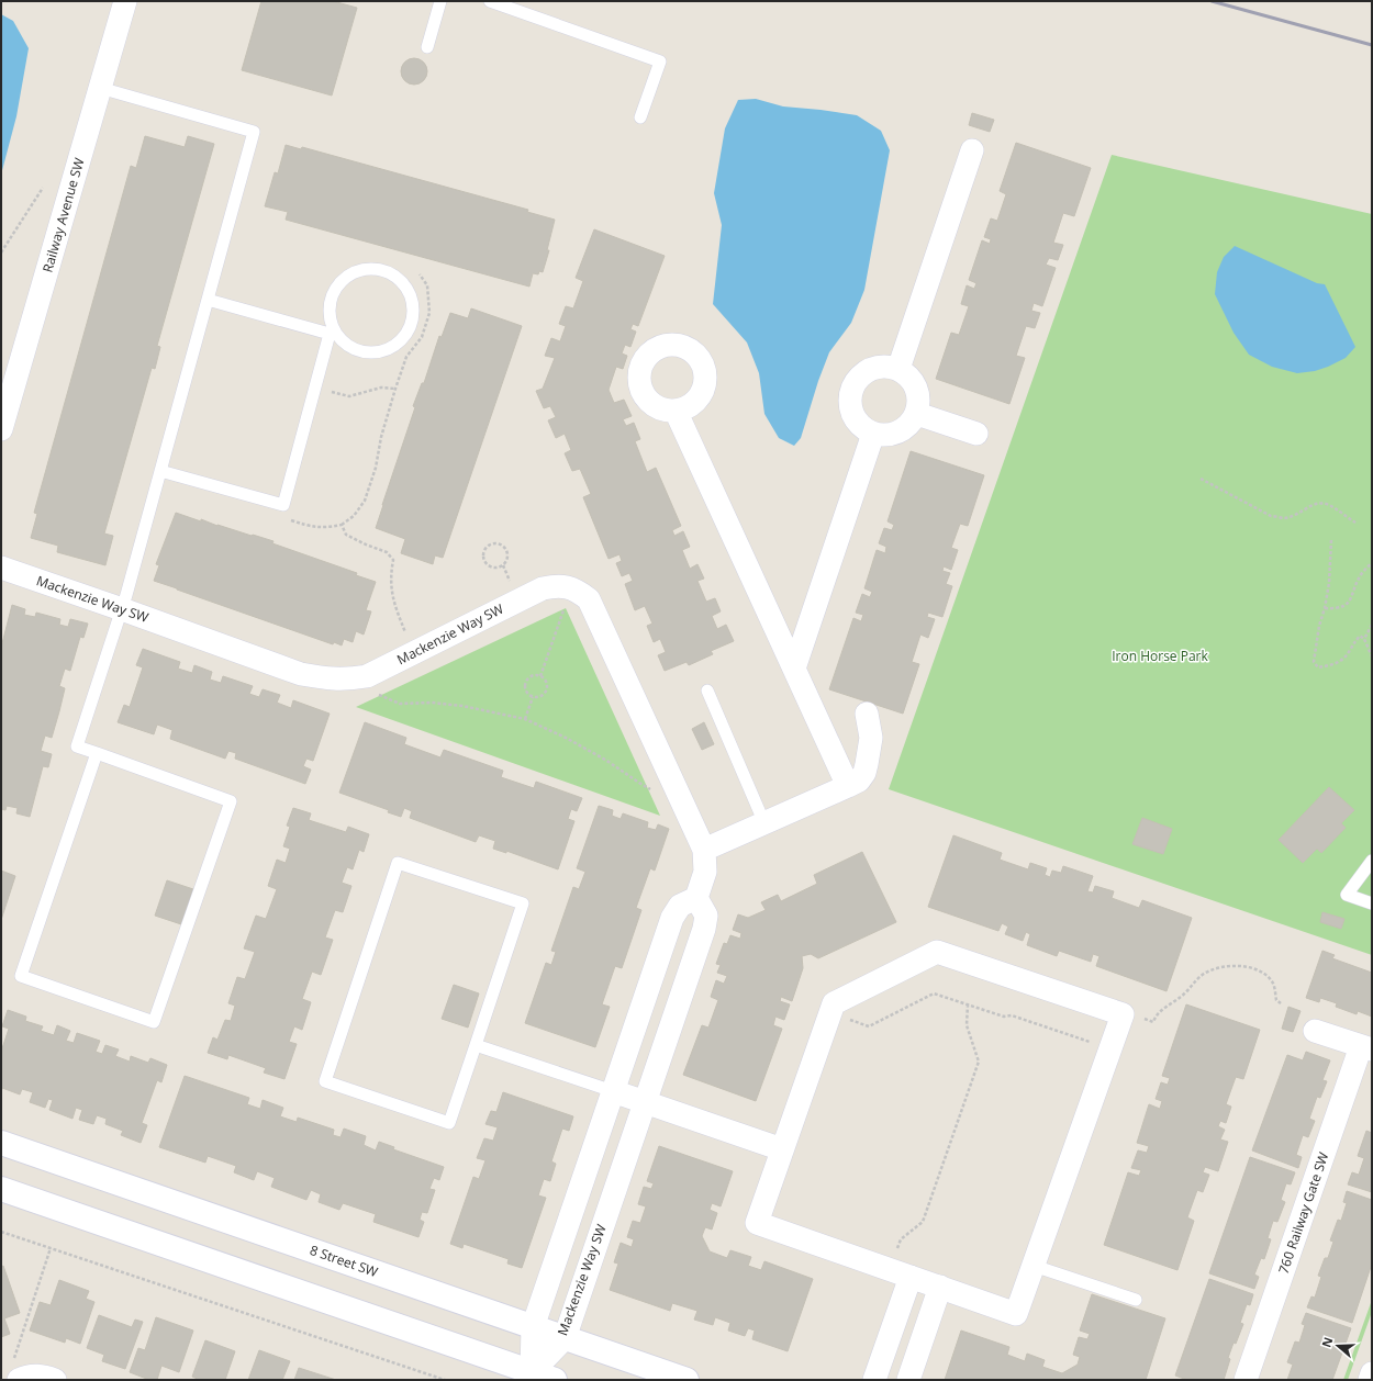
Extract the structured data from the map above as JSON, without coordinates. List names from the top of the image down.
{
  "streets": {
    "main road": ["8 Street SW"],
    "street": ["Railway Avenue SW", "Mackenzie Way SW", "760 Railway Gate SW"]
  },
  "crossings": [
    ["Mackenzie Way SW", "8 Street SW"]
  ],
  "parks": ["Iron Horse Park"],
  "north": "left"
}
